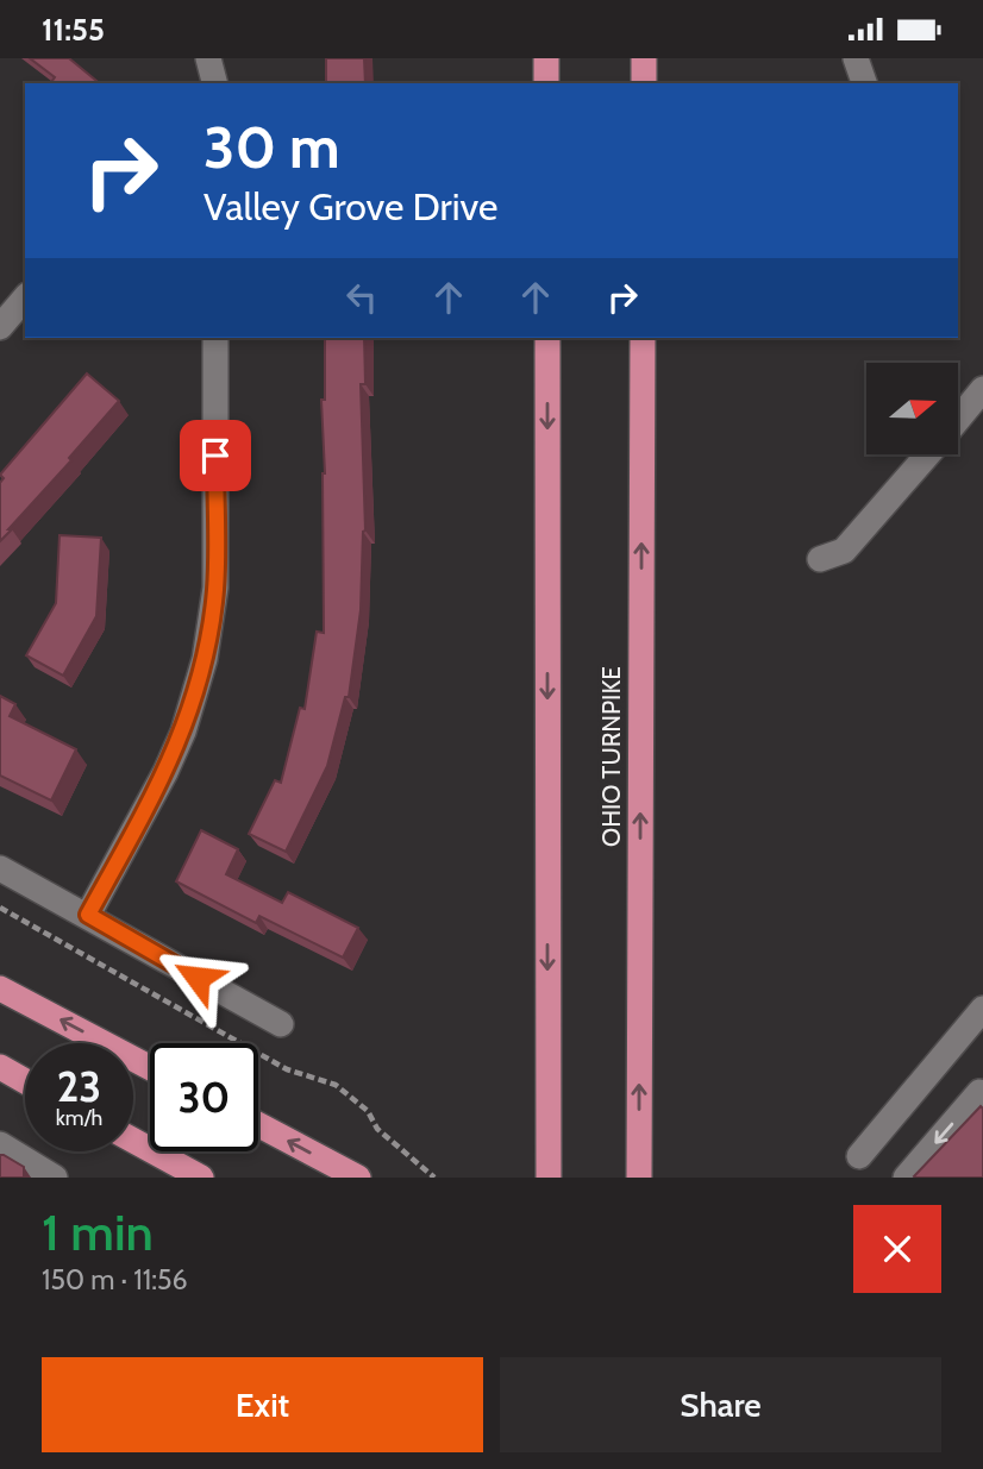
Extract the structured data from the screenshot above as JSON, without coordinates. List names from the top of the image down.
{
  "streets": {
    "highway": ["OHIO TURNPIKE"]
  },
  "north": "right",
  "page": {
    "status": "11:55",
    "turn": ["30 m", "Valley Grove Drive"],
    "speed": "23 km/h",
    "limit": "30",
    "heading": ["1 min", "150 m · 11:56"],
    "buttons": ["Exit", "Share"]
  }
}
